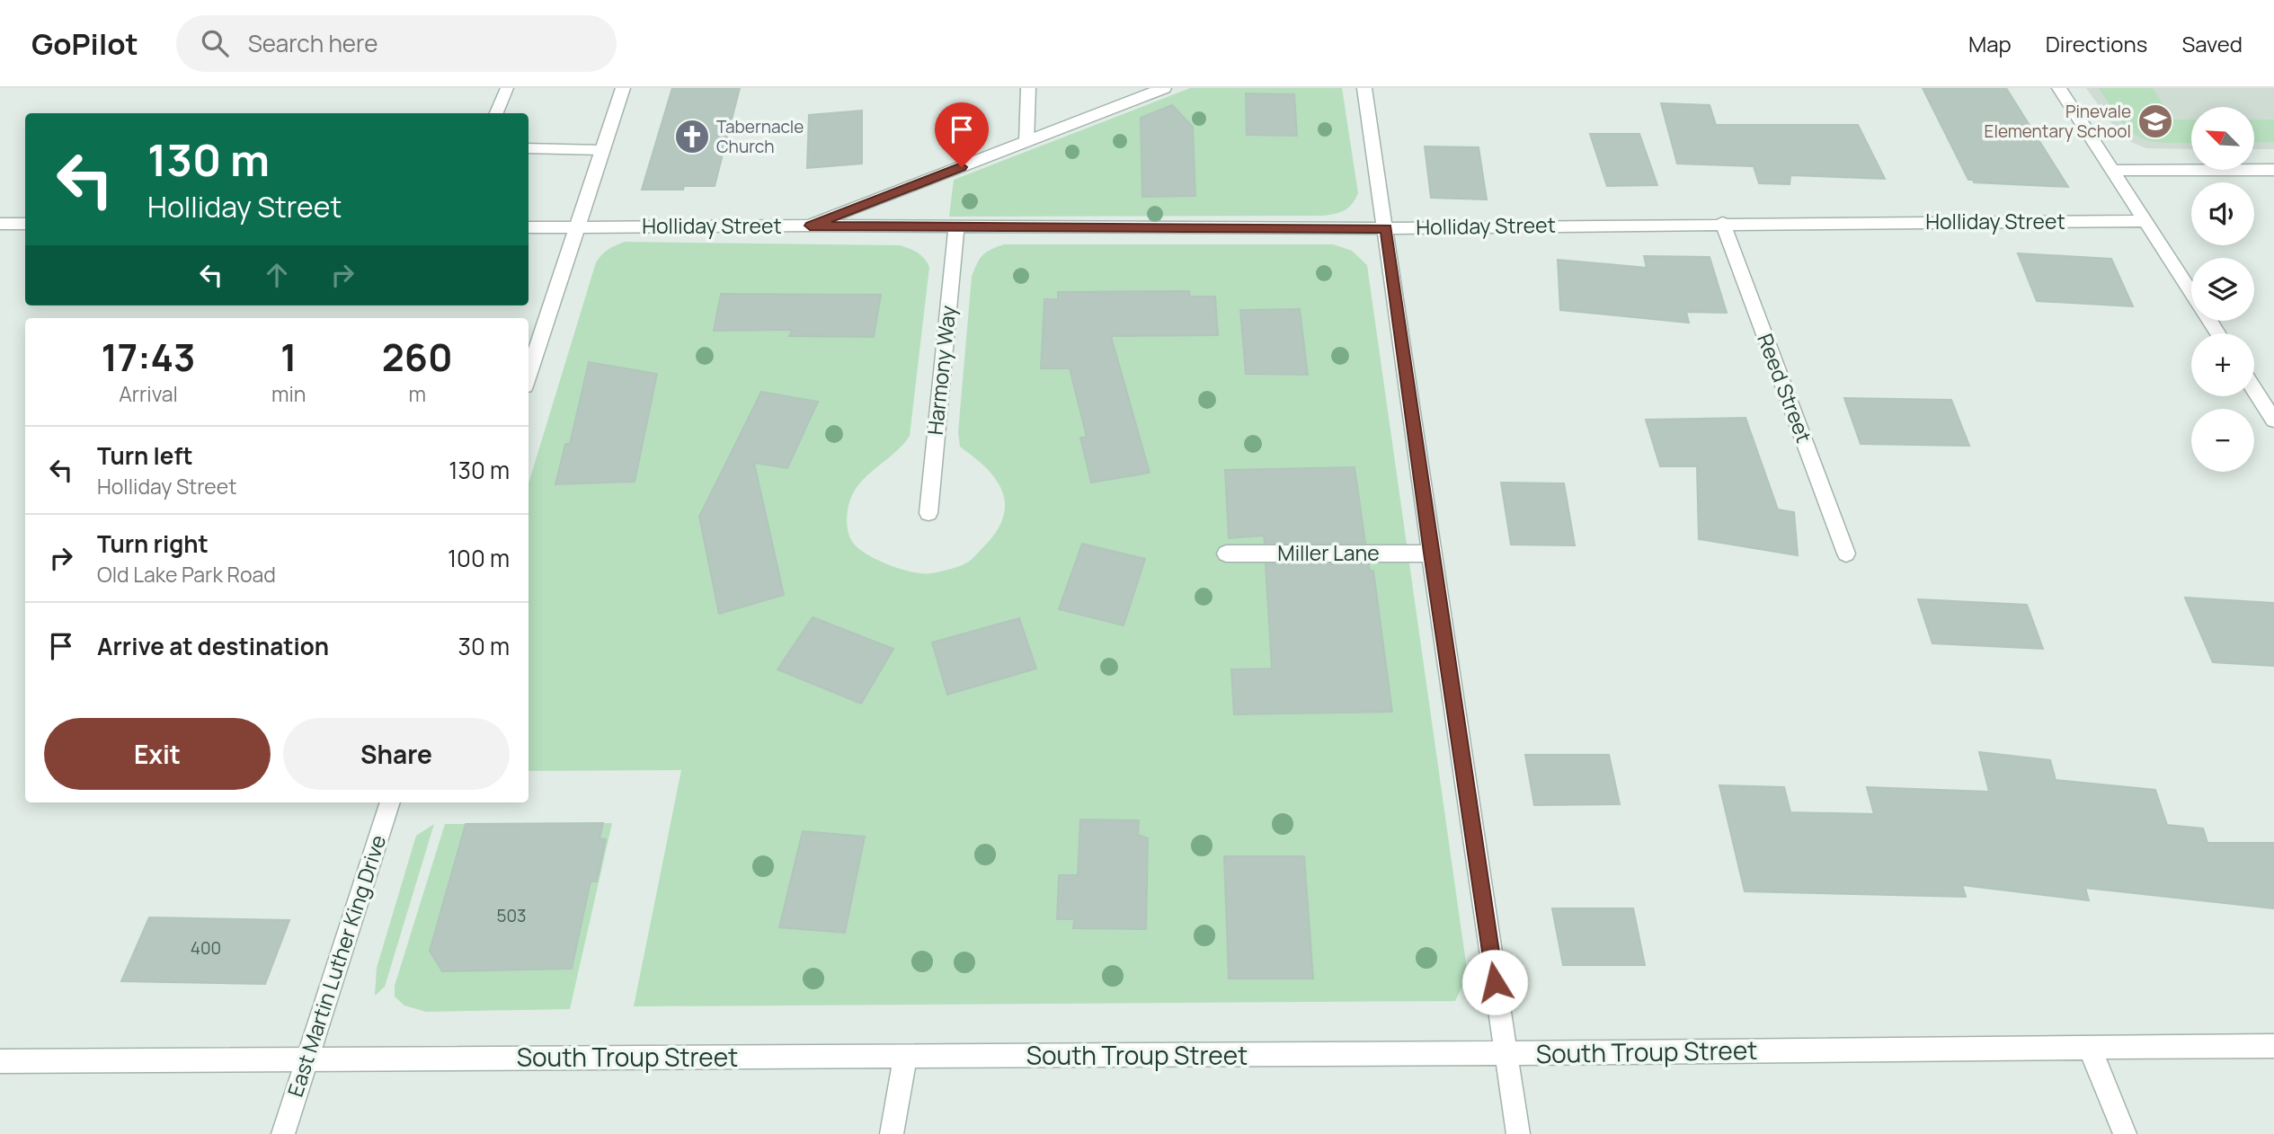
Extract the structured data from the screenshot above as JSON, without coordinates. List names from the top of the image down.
{
  "streets": {
    "street": [
      "Holliday Street",
      "Harmony Way",
      "Reed Street",
      "Miller Lane",
      "East Martin Luther King Drive",
      "South Troup Street"
    ]
  },
  "crossings": [
    ["Holliday Street", "Harmony Way"],
    ["Holliday Street", "Reed Street"],
    ["East Martin Luther King Drive", "South Troup Street"]
  ],
  "places": {
    "school or university": ["Pinevale Elementary School"],
    "church": ["Tabernacle Church"]
  },
  "house_numbers": ["503", "400"],
  "north": "top left",
  "page": {
    "header": "GoPilot",
    "search": "Search here",
    "nav": ["Map", "Directions", "Saved"],
    "map_buttons": ["+", "−"],
    "turn": ["130 m", "Holliday Street"],
    "eta": [
      "17:43",
      "Arrival",
      "1",
      "min",
      "260",
      "m"
    ],
    "list": [
      {
        "name": "Turn left",
        "note": "Holliday Street",
        "value": "130 m"
      },
      {
        "name": "Turn right",
        "note": "Old Lake Park Road",
        "value": "100 m"
      },
      {
        "name": "Arrive at destination",
        "value": "30 m"
      }
    ],
    "buttons": ["Exit", "Share"]
  }
}
